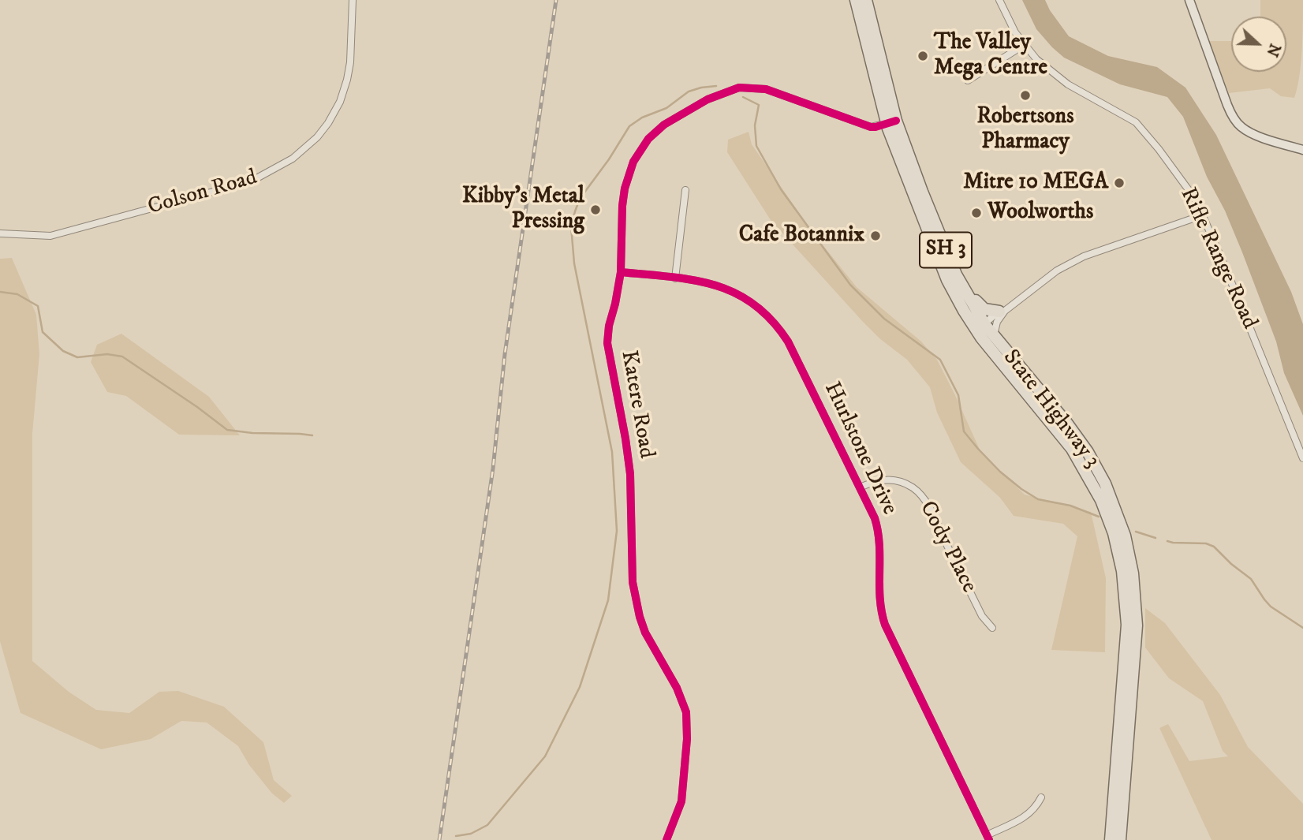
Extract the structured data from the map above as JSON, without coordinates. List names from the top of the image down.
{
  "streets": {
    "highway": ["SH 3", "State Highway 3"],
    "street": [
      "Colson Road",
      "Rifle Range Road",
      "Katere Road",
      "Hurlstone Drive",
      "Cody Place"
    ]
  },
  "crossings": [
    ["Katere Road", "State Highway 3"],
    ["Katere Road", "Hurlstone Drive"],
    ["Hurlstone Drive", "Cody Place"]
  ],
  "places": [
    "The Valley Mega Centre",
    "Robertsons Pharmacy",
    "Mitre 10 MEGA",
    "Kibby's Metal Pressing",
    "Woolworths",
    "Cafe Botannix"
  ],
  "north": "right"
}
